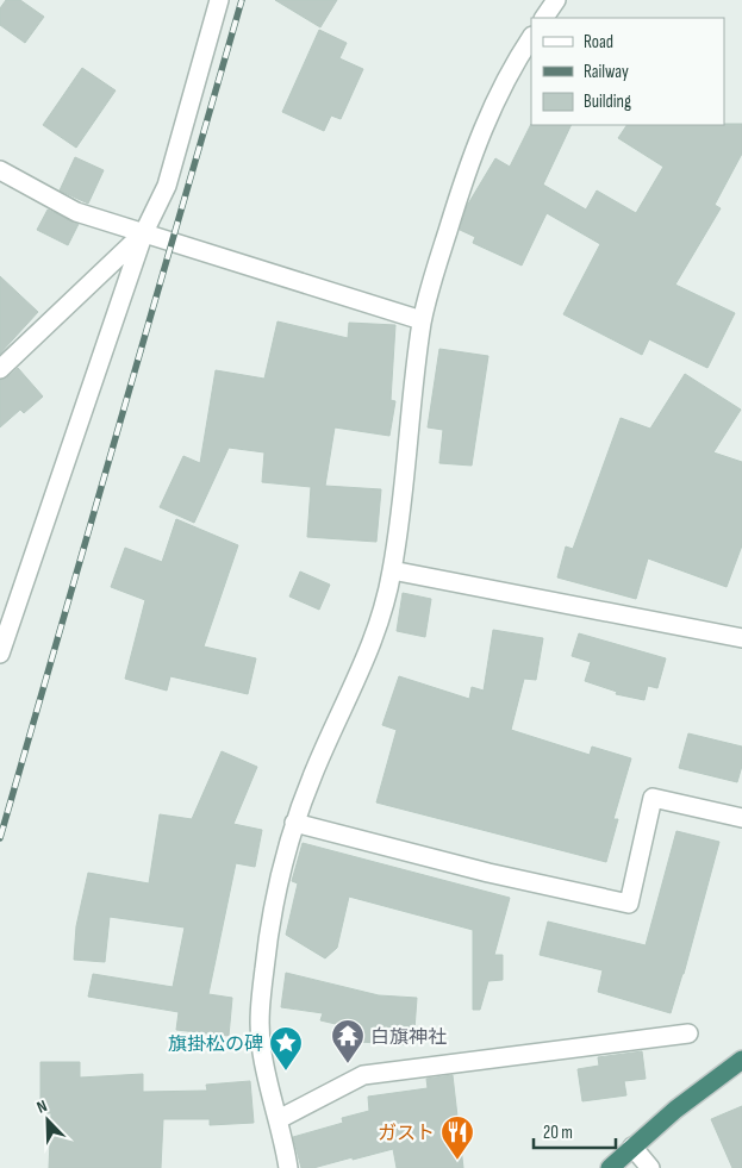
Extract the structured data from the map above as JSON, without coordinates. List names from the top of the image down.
{
  "places": {
    "temple": ["白旗神社"],
    "place": ["旗掛松の碑"],
    "restaurant": ["ガスト"]
  },
  "legend": ["Road", "Railway", "Building"],
  "scale_bar": "20 m",
  "north": "top left"
}
